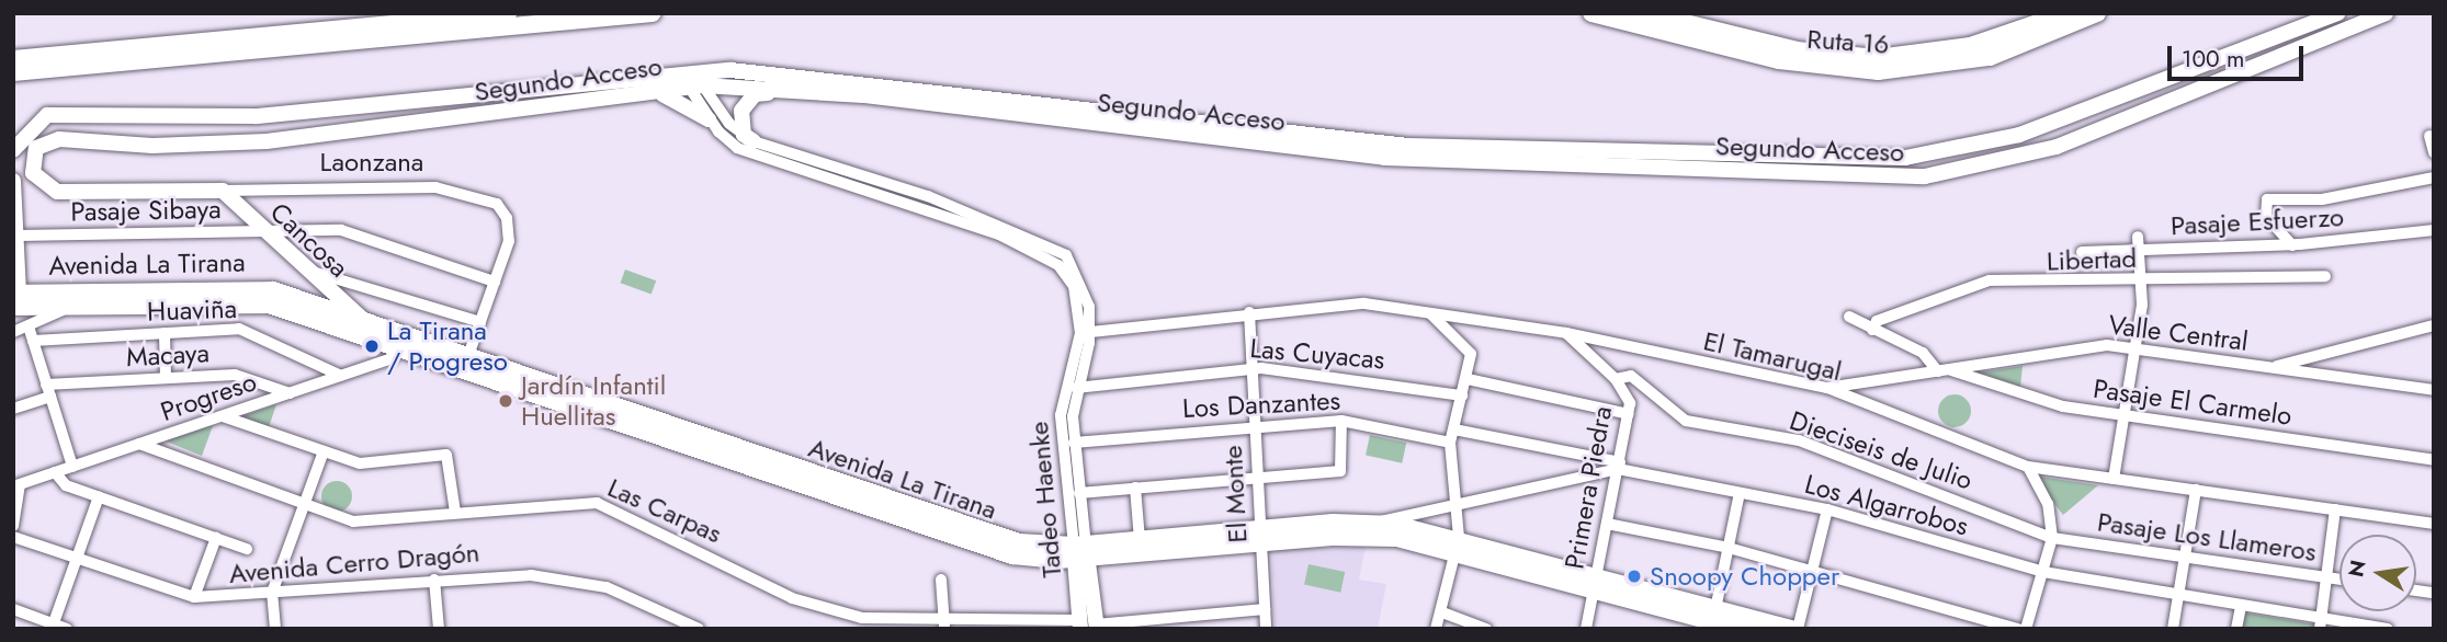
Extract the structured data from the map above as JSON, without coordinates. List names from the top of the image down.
{
  "streets": {
    "highway": ["Ruta 16", "Avenida La Tirana"],
    "main road": [
      "Segundo Acceso",
      "Laonzana",
      "Cancosa",
      "Tadeo Haenke"
    ],
    "street": [
      "Pasaje Sibaya",
      "Pasaje Esfuerzo",
      "Libertad",
      "Huaviña",
      "Valle Central",
      "Las Cuyacas",
      "Macaya",
      "El Tamarugal",
      "Progreso",
      "Pasaje El Carmelo",
      "Los Danzantes",
      "Dieciseis de Julio",
      "Primera Piedra",
      "El Monte",
      "Los Algarrobos",
      "Las Carpas",
      "Pasaje Los Llameros",
      "Avenida Cerro Dragón"
    ]
  },
  "crossings": [
    ["Segundo Acceso", "Laonzana"],
    ["Laonzana", "Pasaje Sibaya"],
    ["Laonzana", "Cancosa"],
    ["Laonzana", "Avenida La Tirana"],
    ["Pasaje Sibaya", "Cancosa"],
    ["Cancosa", "Avenida La Tirana"],
    ["Avenida La Tirana", "Progreso"],
    ["Avenida La Tirana", "Primera Piedra"],
    ["Avenida La Tirana", "El Monte"],
    ["Avenida La Tirana", "Tadeo Haenke"],
    ["Avenida La Tirana", "Los Algarrobos"],
    ["Huaviña", "Progreso"],
    ["Valle Central", "El Tamarugal"],
    ["Valle Central", "Pasaje El Carmelo"],
    ["Las Cuyacas", "El Monte"],
    ["Las Cuyacas", "Tadeo Haenke"],
    ["Macaya", "Progreso"],
    ["El Tamarugal", "Primera Piedra"],
    ["El Tamarugal", "El Monte"],
    ["El Tamarugal", "Tadeo Haenke"],
    ["Progreso", "Las Carpas"],
    ["Los Danzantes", "El Monte"],
    ["Los Danzantes", "Tadeo Haenke"],
    ["Dieciseis de Julio", "Primera Piedra"],
    ["Dieciseis de Julio", "Pasaje Los Llameros"],
    ["Primera Piedra", "Los Algarrobos"],
    ["El Monte", "Las Carpas"],
    ["Tadeo Haenke", "Las Carpas"]
  ],
  "places": ["La Tirana / Progreso", "Jardín Infantil Huellitas", "Snoopy Chopper"],
  "scale_bar": "100 m",
  "north": "left"
}
